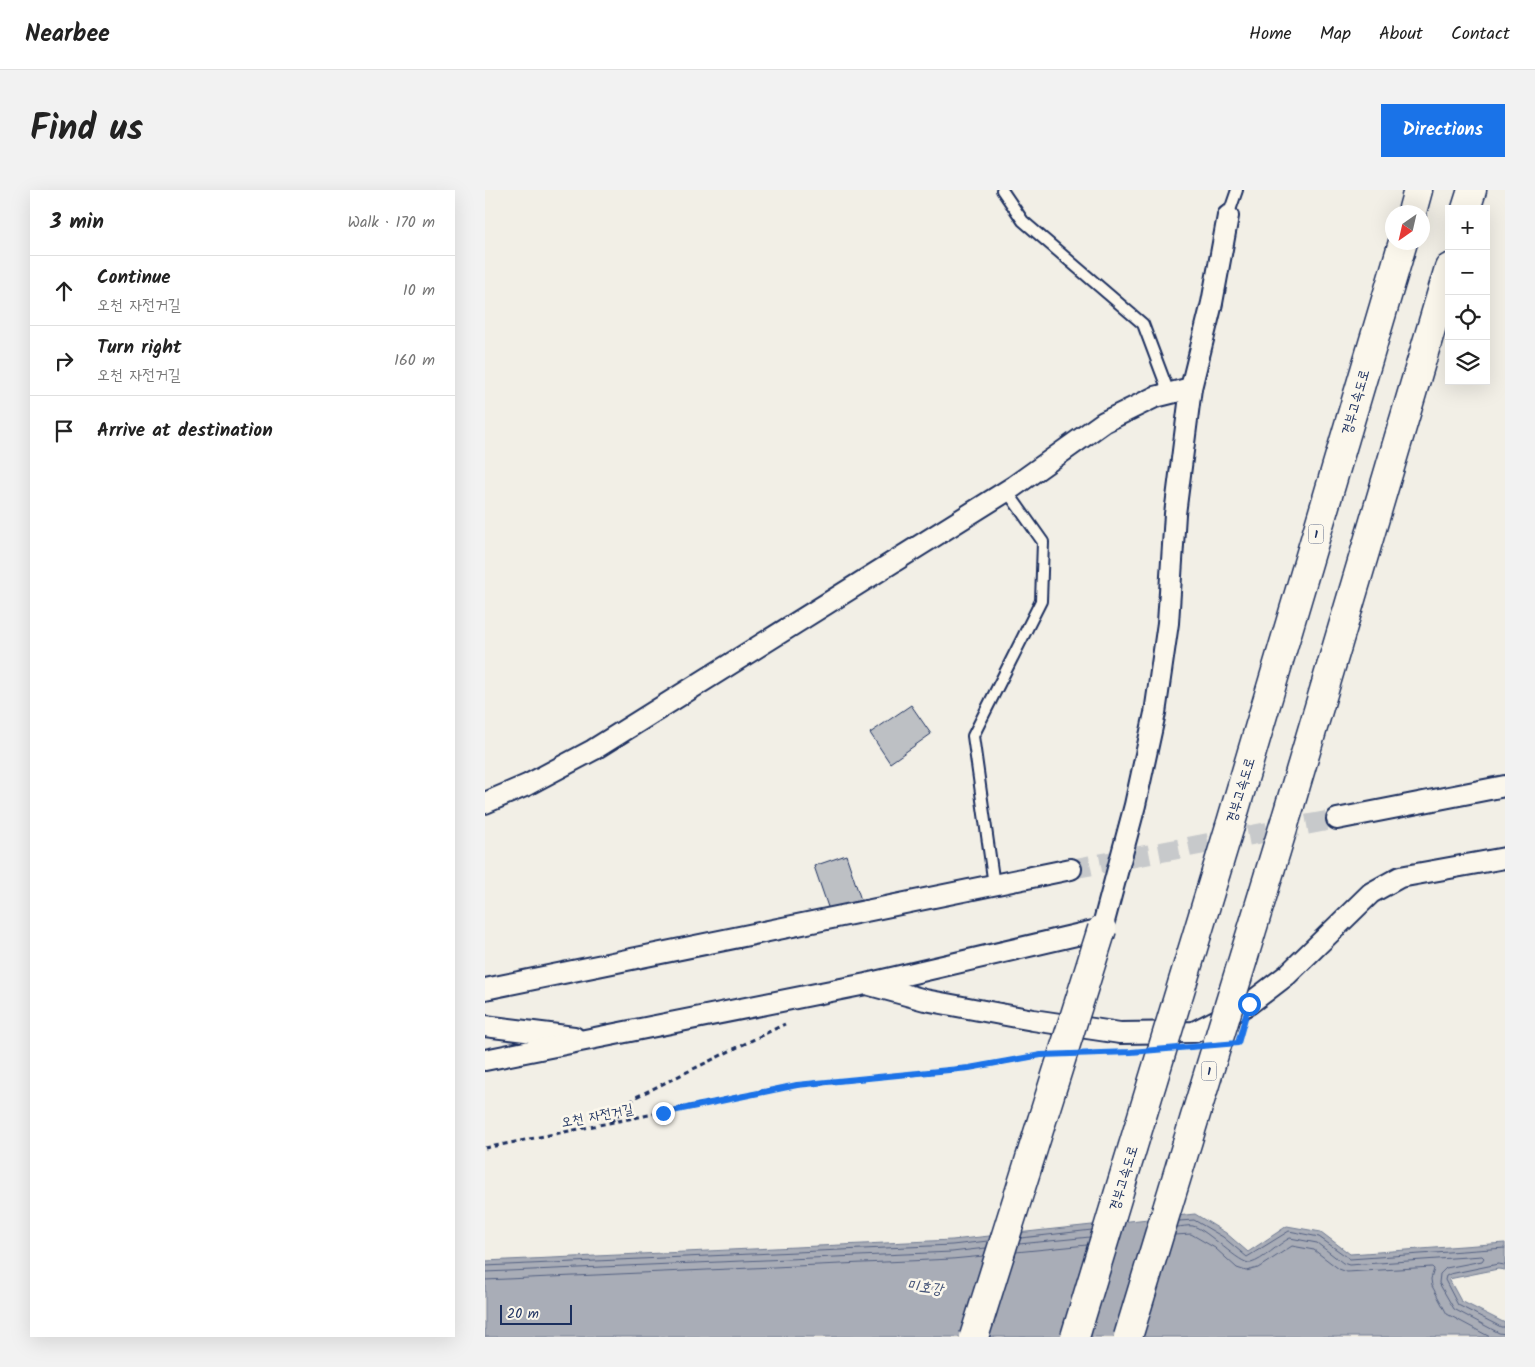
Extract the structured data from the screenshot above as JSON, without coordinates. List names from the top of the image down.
{
  "streets": {
    "main road": ["경부고속도로", "1"],
    "path": ["오천 자전거길"]
  },
  "water": ["미호강"],
  "scale_bar": "20 m",
  "north": "bottom left",
  "page": {
    "header": "Nearbee",
    "nav": [
      "Home",
      "Map",
      "About",
      "Contact"
    ],
    "title": "Find us",
    "buttons": "Directions",
    "heading": ["3 min", "Walk · 170 m"],
    "map_buttons": ["+", "−"],
    "list": [
      ["Continue", "오천 자전거길", "10 m"],
      ["Turn right", "오천 자전거길", "160 m"],
      "Arrive at destination"
    ],
    "scale": "20 m"
  }
}
